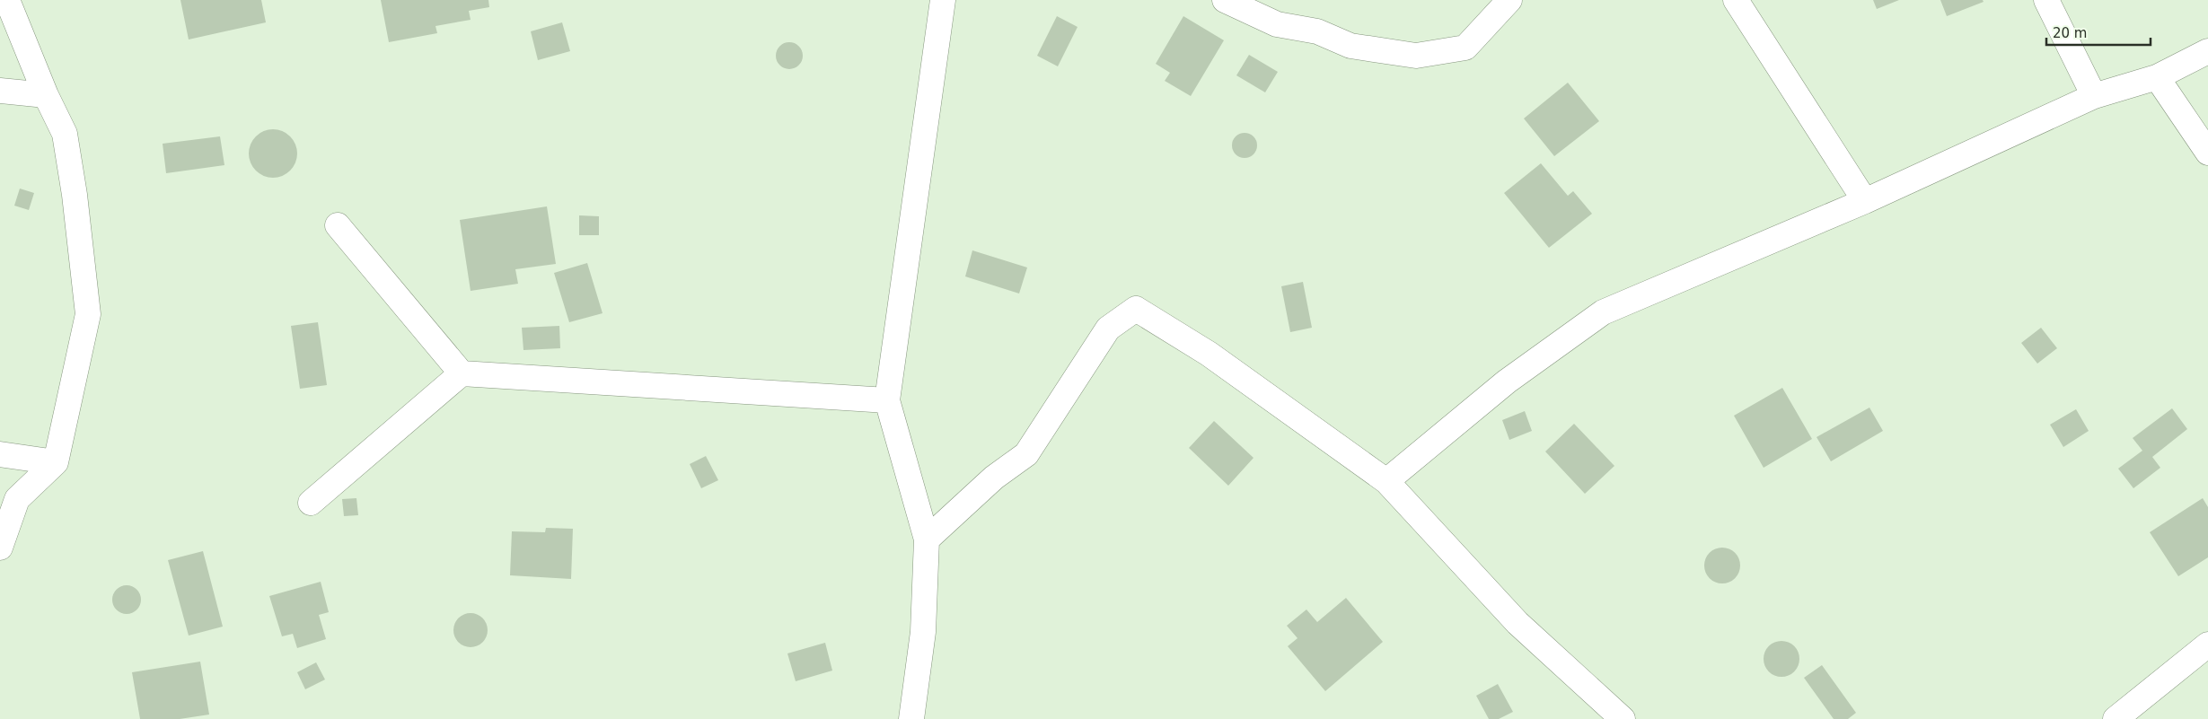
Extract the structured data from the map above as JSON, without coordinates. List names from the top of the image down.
{
  "scale_bar": "20 m"
}
